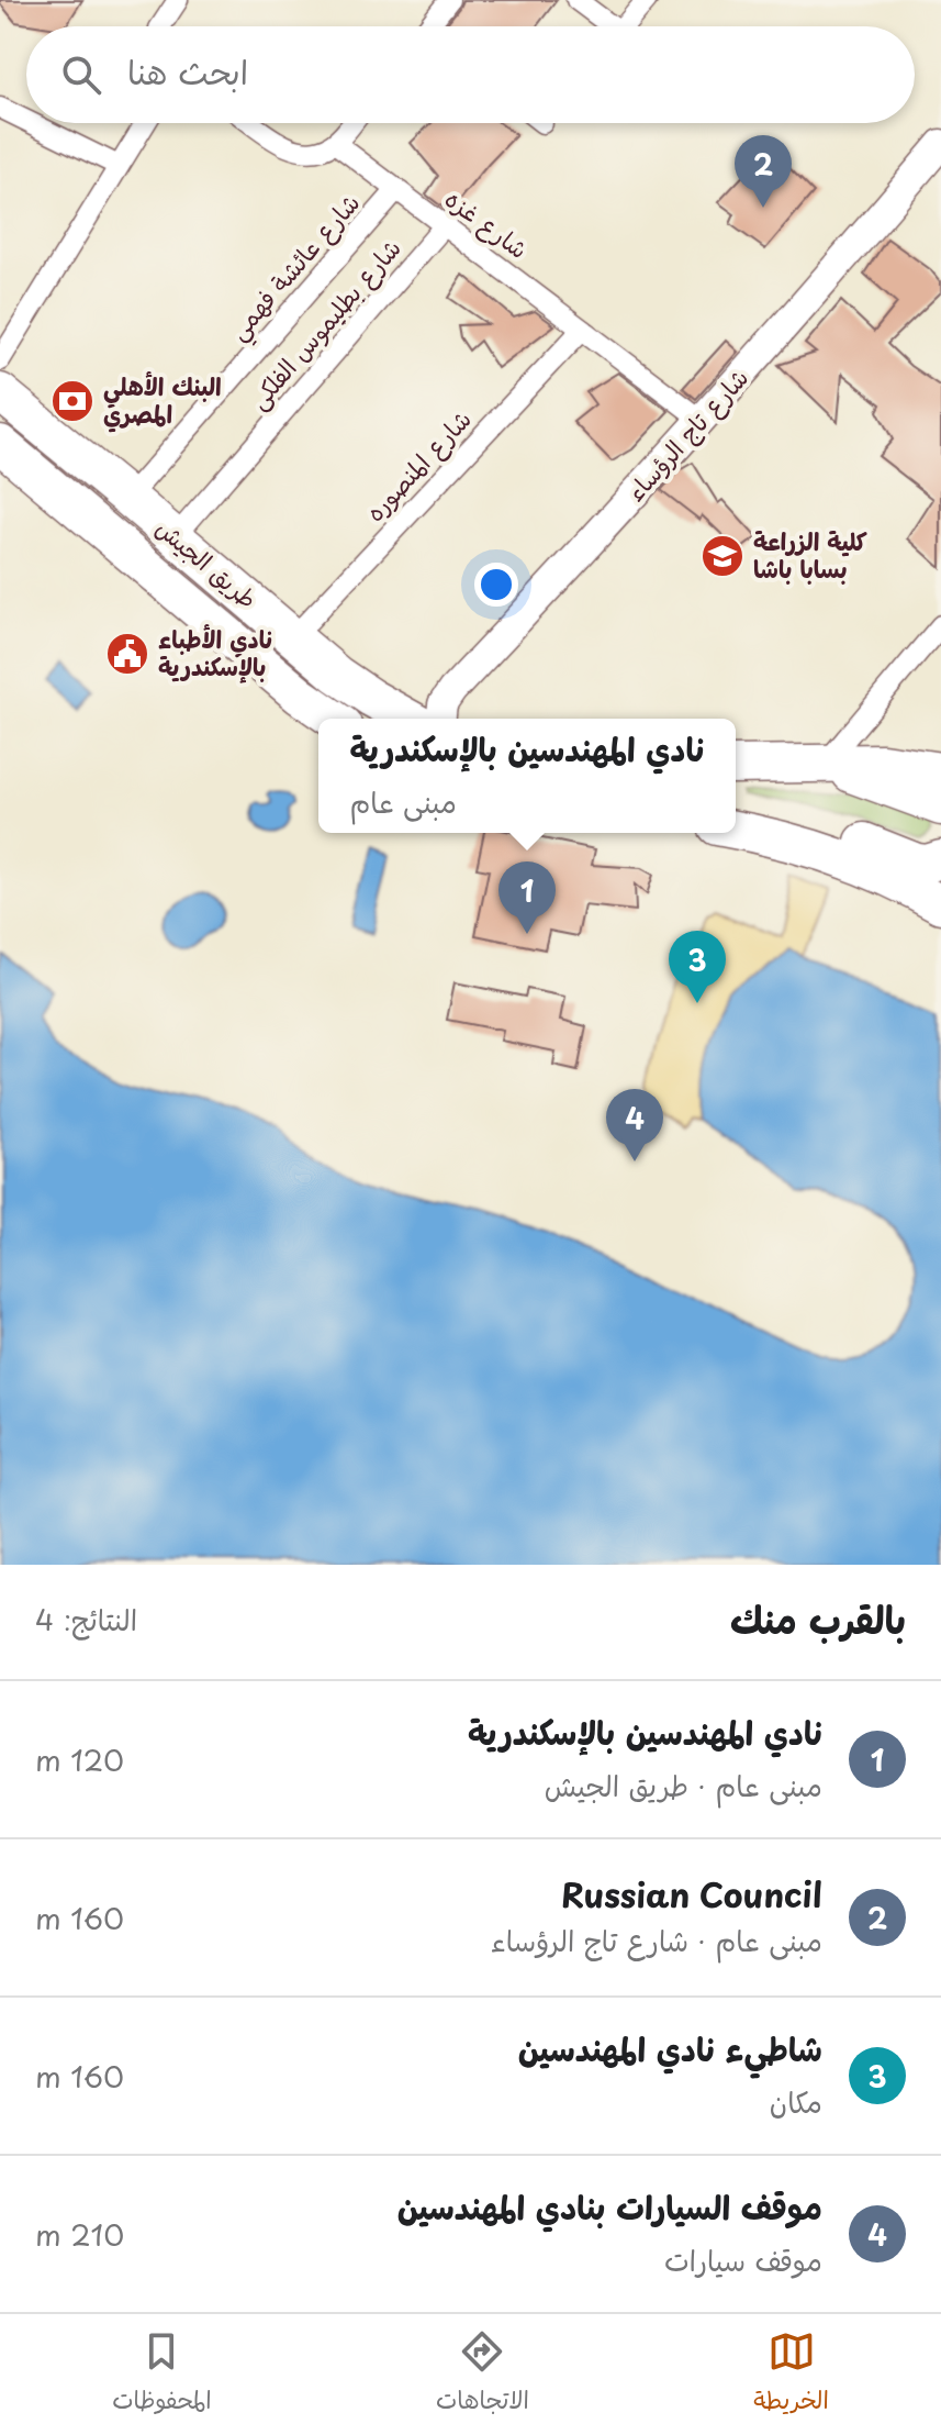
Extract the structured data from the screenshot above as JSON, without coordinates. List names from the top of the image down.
{
  "streets": {
    "highway": ["طريق الجيش"],
    "street": [
      "شارع غزه",
      "شارع عائشة فهمي",
      "شارع بطليموس الفلكى",
      "شارع تاج الرؤساء",
      "شارع المنصوره"
    ]
  },
  "crossings": [
    ["شارع غزه", "شارع عائشة فهمي"],
    ["شارع غزه", "شارع بطليموس الفلكى"],
    ["شارع غزه", "شارع تاج الرؤساء"],
    ["شارع غزه", "شارع المنصوره"],
    ["شارع عائشة فهمي", "طريق الجيش"],
    ["شارع بطليموس الفلكى", "طريق الجيش"],
    ["شارع المنصوره", "طريق الجيش"]
  ],
  "places": {
    "bank": ["البنك الأهلي المصري"],
    "school or university": ["كلية الزراعة بسابا باشا"],
    "public building": ["نادي الأطباء بالإسكندرية"]
  },
  "page": {
    "search": "ابحث هنا",
    "pins": [
      "2",
      "1",
      "3",
      "4"
    ],
    "popup": ["نادي المهندسين بالإسكندرية", "مبنى عام"],
    "heading": ["بالقرب منك", "النتائج: 4"],
    "list": [
      {
        "mark": "1",
        "name": "نادي المهندسين بالإسكندرية",
        "note": "مبنى عام · طريق الجيش",
        "value": "120 m"
      },
      {
        "mark": "2",
        "name": "Russian Council",
        "note": "مبنى عام · شارع تاج الرؤساء",
        "value": "160 m"
      },
      {
        "mark": "3",
        "name": "شاطيء نادي المهندسين",
        "note": "مكان",
        "value": "160 m"
      },
      {
        "mark": "4",
        "name": "موقف السيارات بنادي المهندسين",
        "note": "موقف سيارات",
        "value": "210 m"
      }
    ],
    "nav": ["الخريطة", "الاتجاهات", "المحفوظات"]
  }
}
